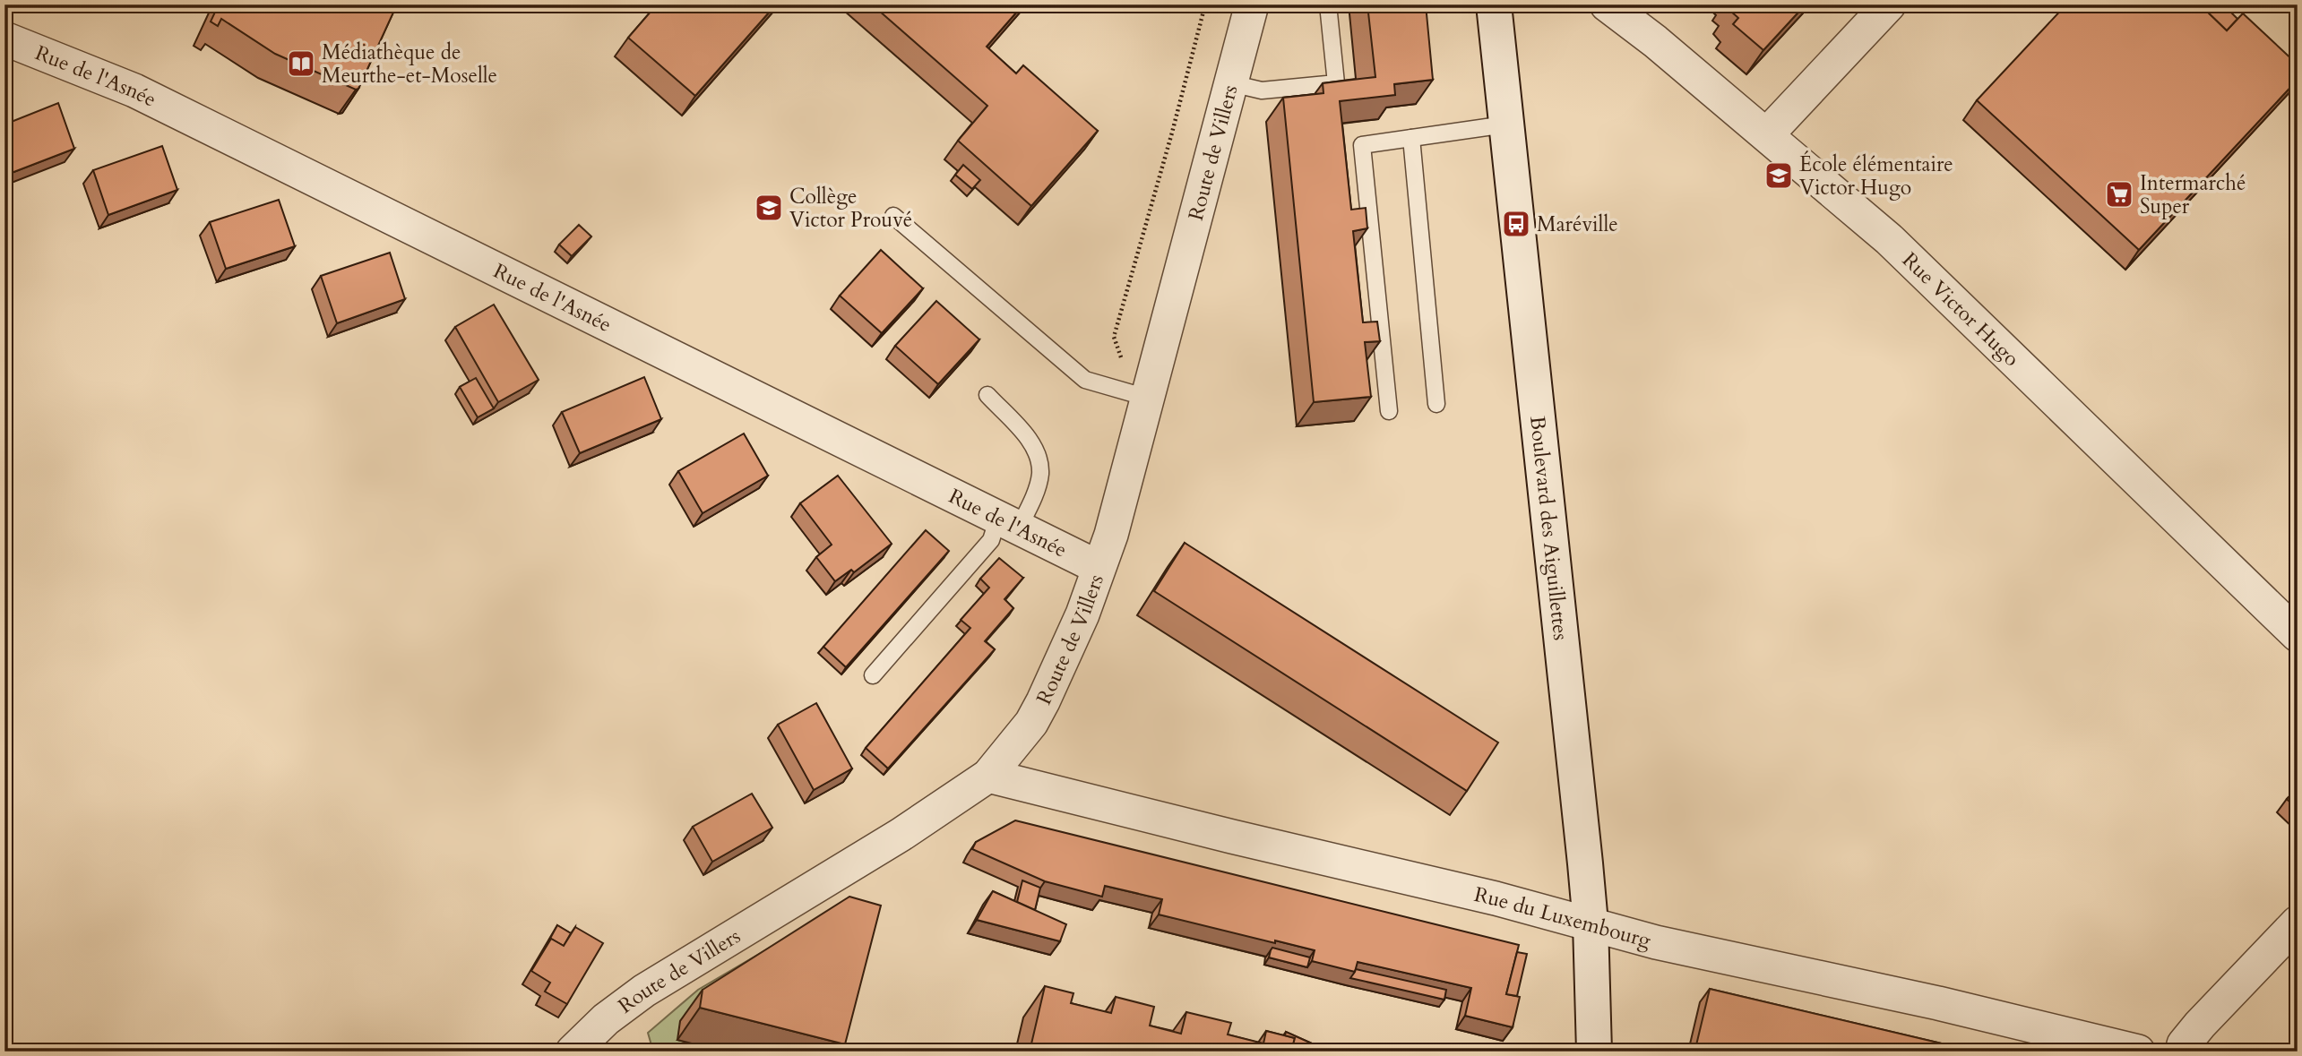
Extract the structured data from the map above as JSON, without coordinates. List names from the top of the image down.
{
  "streets": {
    "main road": ["Boulevard des Aiguillettes"],
    "street": [
      "Rue de l'Asnée",
      "Route de Villers",
      "Rue Victor Hugo",
      "Rue du Luxembourg"
    ]
  },
  "crossings": [
    ["Rue de l'Asnée", "Route de Villers"],
    ["Route de Villers", "Rue du Luxembourg"],
    ["Boulevard des Aiguillettes", "Rue du Luxembourg"]
  ],
  "places": {
    "library": ["Médiathèque de Meurthe-et-Moselle"],
    "school or university": ["École élémentaire Victor Hugo", "Collège Victor Prouvé"],
    "supermarket": ["Intermarché Super"],
    "bus stop": ["Maréville"]
  }
}
